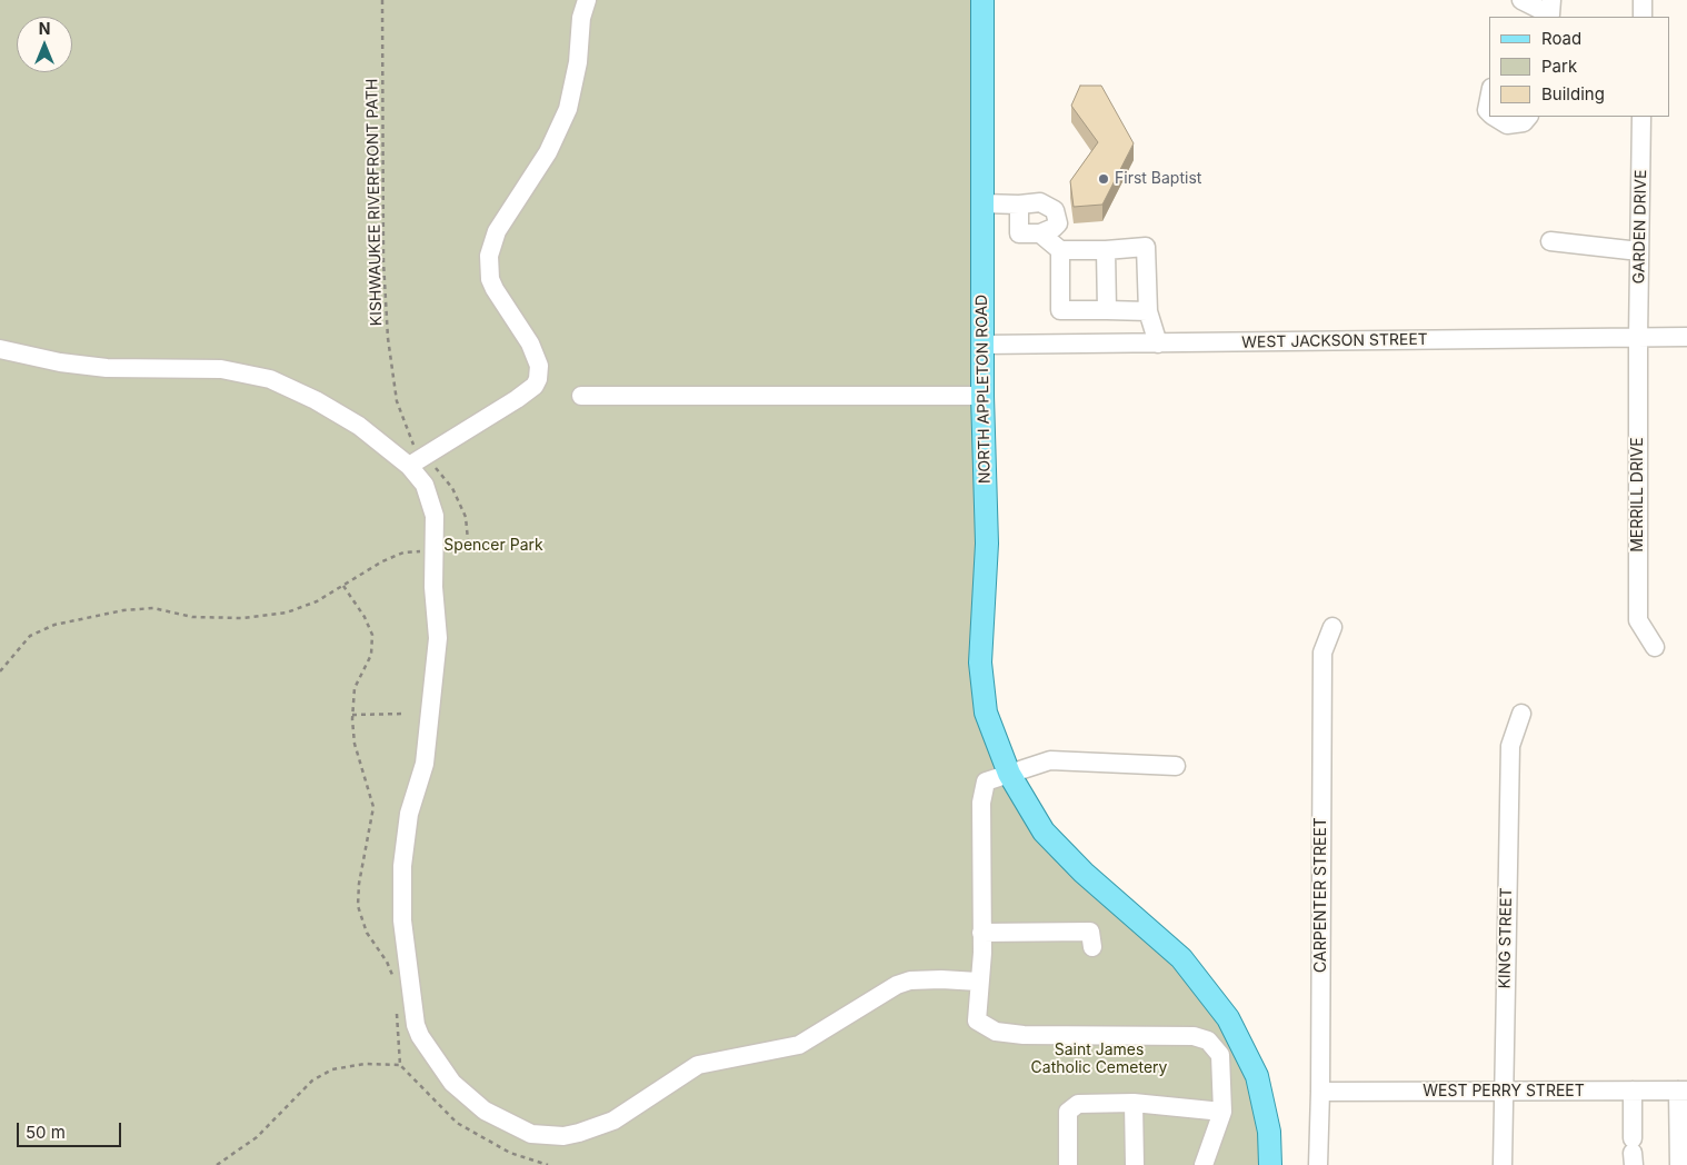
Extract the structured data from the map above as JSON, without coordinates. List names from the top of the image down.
{
  "streets": {
    "main road": ["NORTH APPLETON ROAD"],
    "street": [
      "GARDEN DRIVE",
      "WEST JACKSON STREET",
      "MERRILL DRIVE",
      "CARPENTER STREET",
      "KING STREET",
      "WEST PERRY STREET"
    ],
    "path": ["KISHWAUKEE RIVERFRONT PATH"]
  },
  "crossings": [
    ["GARDEN DRIVE", "WEST JACKSON STREET"],
    ["GARDEN DRIVE", "MERRILL DRIVE"],
    ["WEST JACKSON STREET", "NORTH APPLETON ROAD"],
    ["WEST JACKSON STREET", "MERRILL DRIVE"],
    ["CARPENTER STREET", "WEST PERRY STREET"],
    ["KING STREET", "WEST PERRY STREET"]
  ],
  "parks": ["Spencer Park", "Saint James Catholic Cemetery"],
  "places": ["First Baptist"],
  "legend": ["Road", "Park", "Building"],
  "scale_bar": "50 m",
  "north": "top"
}
